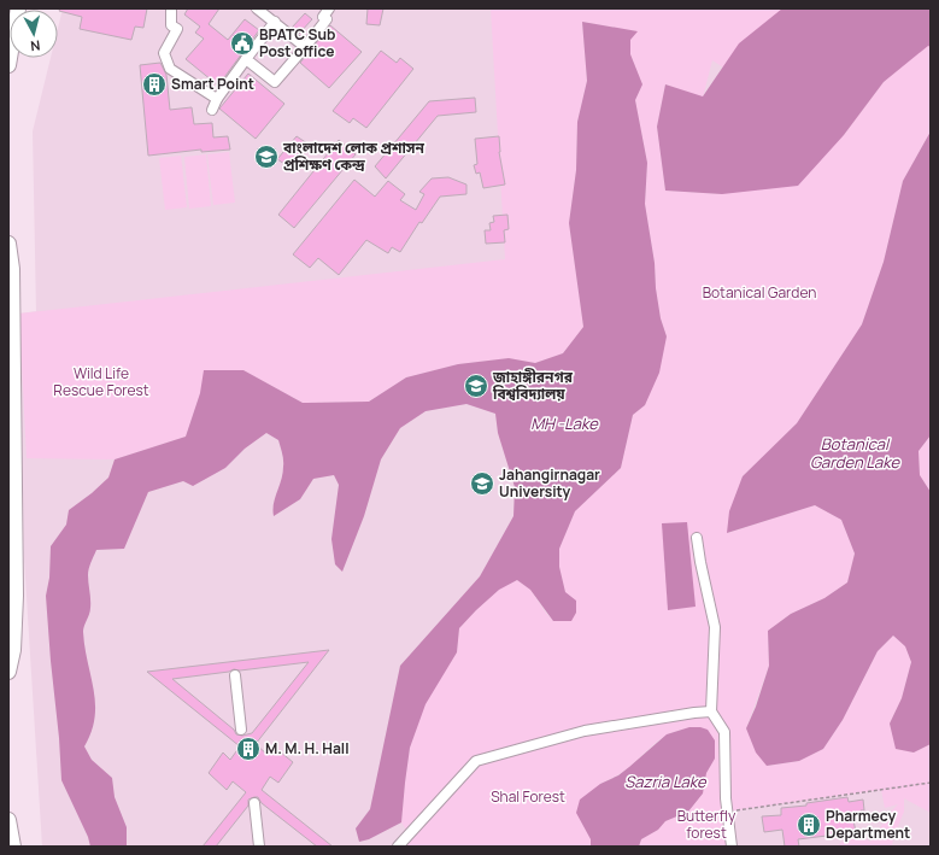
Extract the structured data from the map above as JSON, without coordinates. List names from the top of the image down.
{
  "water": ["MH -Lake", "Botanical Garden Lake", "Sazria Lake"],
  "parks": [
    "Botanical Garden",
    "Wild Life Rescue Forest",
    "Shal Forest",
    "Butterfly forest"
  ],
  "places": {
    "public building": ["BPATC Sub Post office"],
    "building": ["Smart Point", "M. M. H. Hall", "Pharmecy Department"],
    "school or university": ["বাংলাদেশ লোক প্রশাসন প্রশিক্ষণ কেন্দ্র", "জাহাঙ্গীরনগর বিশ্ববিদ্যালয়", "Jahangirnagar University"]
  },
  "north": "bottom"
}
